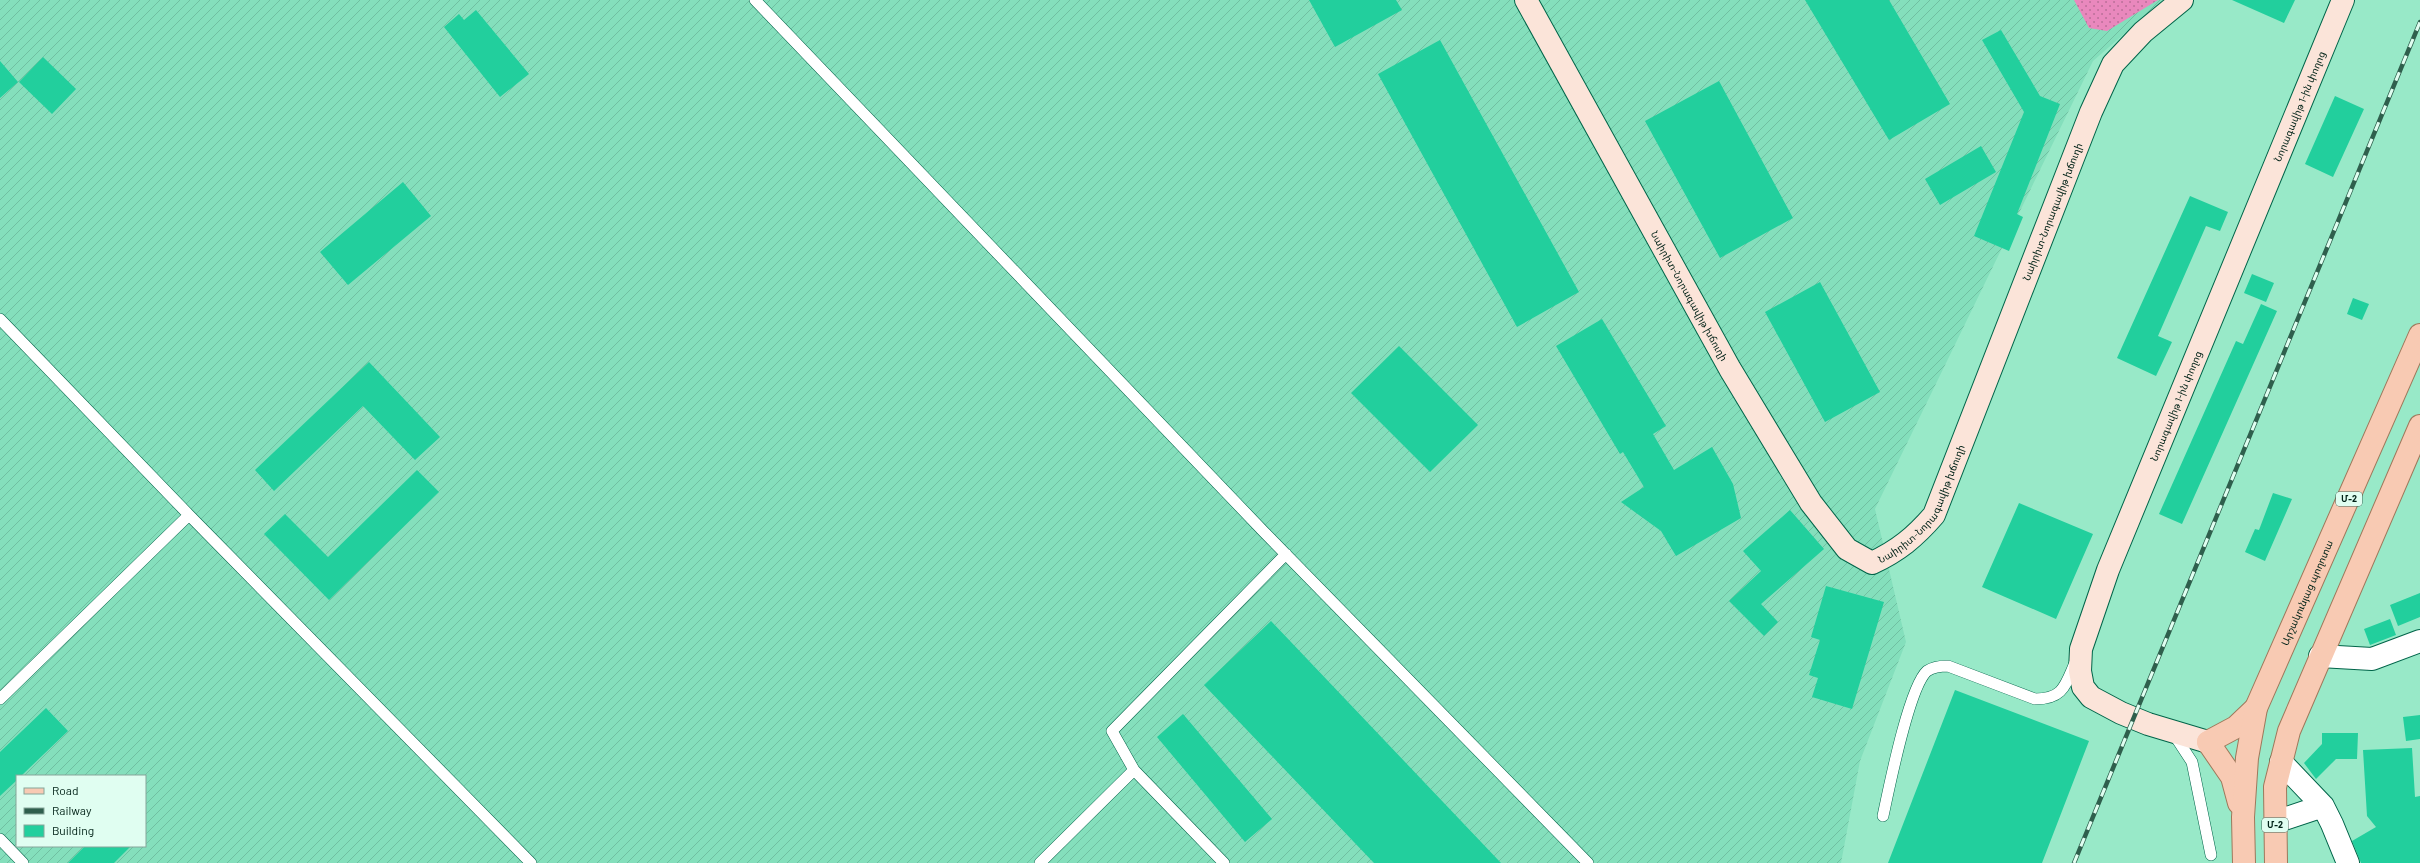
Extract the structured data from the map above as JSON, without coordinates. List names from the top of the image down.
{
  "streets": {
    "main road": ["Մ-2", "Արշակունյաց պողոտա"],
    "street": ["Նորագավիթ 1-ին փողոց", "Նաիրիտ-Նորագավիթ խճուղի"]
  },
  "legend": ["Road", "Railway", "Building"]
}
